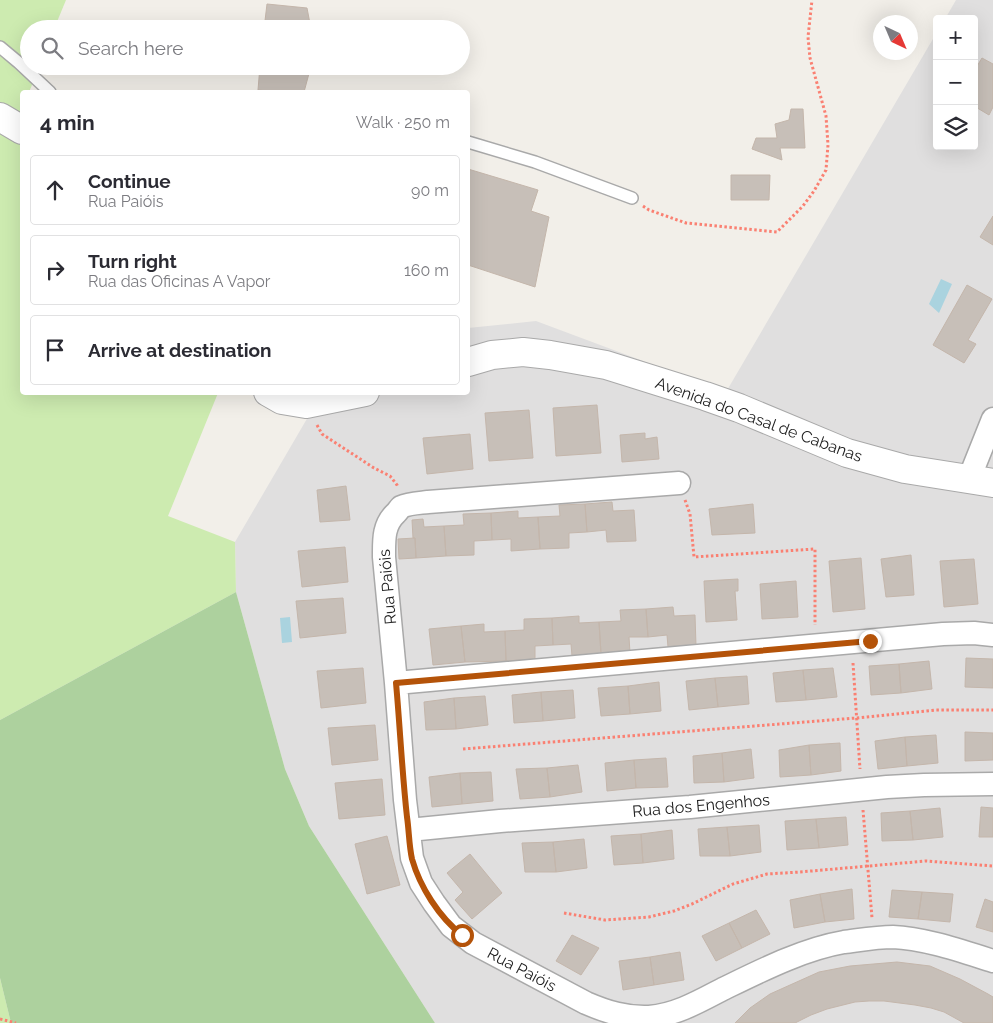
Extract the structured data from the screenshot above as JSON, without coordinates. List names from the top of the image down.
{
  "streets": {
    "street": ["Avenida do Casal de Cabanas", "Rua Paióis", "Rua dos Engenhos"]
  },
  "crossings": [
    ["Rua Paióis", "Rua dos Engenhos"]
  ],
  "north": "bottom right",
  "page": {
    "map_buttons": ["+", "−"],
    "search": "Search here",
    "heading": ["4 min", "Walk · 250 m"],
    "list": [
      ["Continue", "Rua Paióis", "90 m"],
      ["Turn right", "Rua das Oficinas A Vapor", "160 m"],
      "Arrive at destination"
    ]
  }
}
